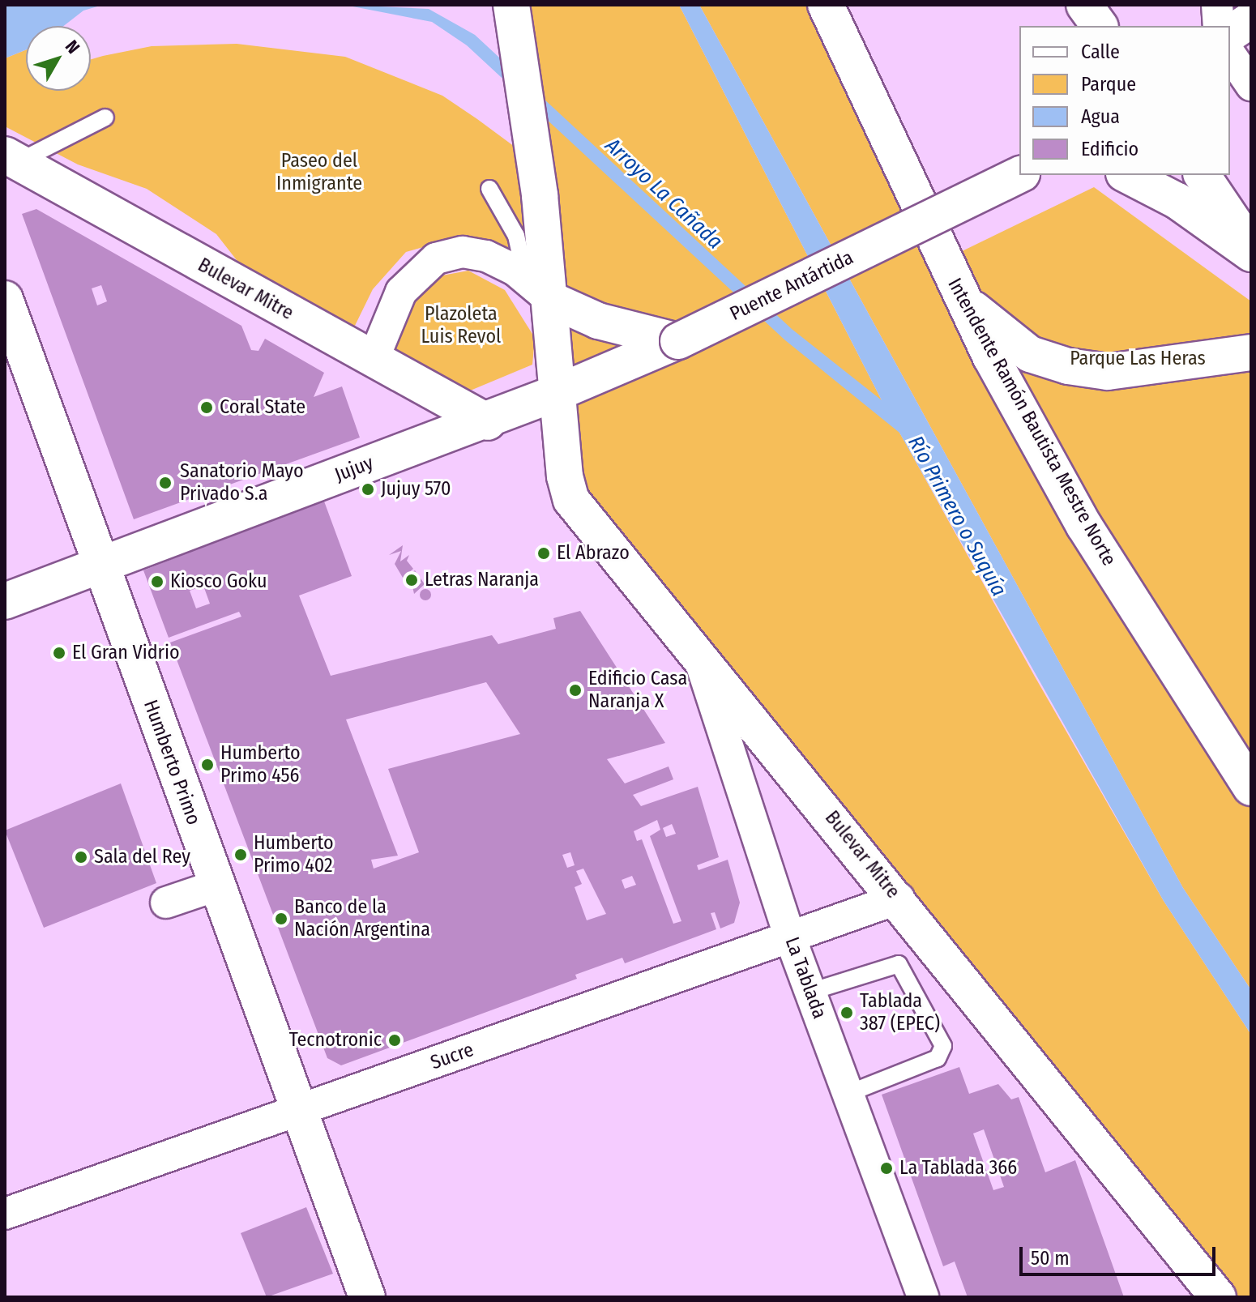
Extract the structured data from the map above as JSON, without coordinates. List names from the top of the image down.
{
  "streets": {
    "main road": [
      "Puente Antártida",
      "Bulevar Mitre",
      "Intendente Ramón Bautista Mestre Norte",
      "Jujuy",
      "Humberto Primo"
    ],
    "street": ["La Tablada", "Sucre"]
  },
  "crossings": [
    ["Puente Antártida", "Bulevar Mitre"],
    ["Puente Antártida", "Jujuy"],
    ["Bulevar Mitre", "Jujuy"],
    ["Bulevar Mitre", "La Tablada"],
    ["Bulevar Mitre", "Sucre"],
    ["Jujuy", "Humberto Primo"],
    ["Humberto Primo", "Sucre"],
    ["La Tablada", "Sucre"]
  ],
  "water": ["Arroyo La Cañada", "Río Primero o Suquía"],
  "parks": ["Paseo del Inmigrante", "Plazoleta Luis Revol", "Parque Las Heras"],
  "places": [
    "Coral State",
    "Sanatorio Mayo Privado S.a",
    "Jujuy 570",
    "El Abrazo",
    "Letras Naranja",
    "Kiosco Goku",
    "El Gran Vidrio",
    "Edificio Casa Naranja X",
    "Humberto Primo 456",
    "Humberto Primo 402",
    "Sala del Rey",
    "Banco de la Nación Argentina",
    "Tablada 387 (EPEC)",
    "Tecnotronic",
    "La Tablada 366"
  ],
  "legend": [
    "Calle",
    "Parque",
    "Agua",
    "Edificio"
  ],
  "scale_bar": "50 m",
  "north": "top right"
}
